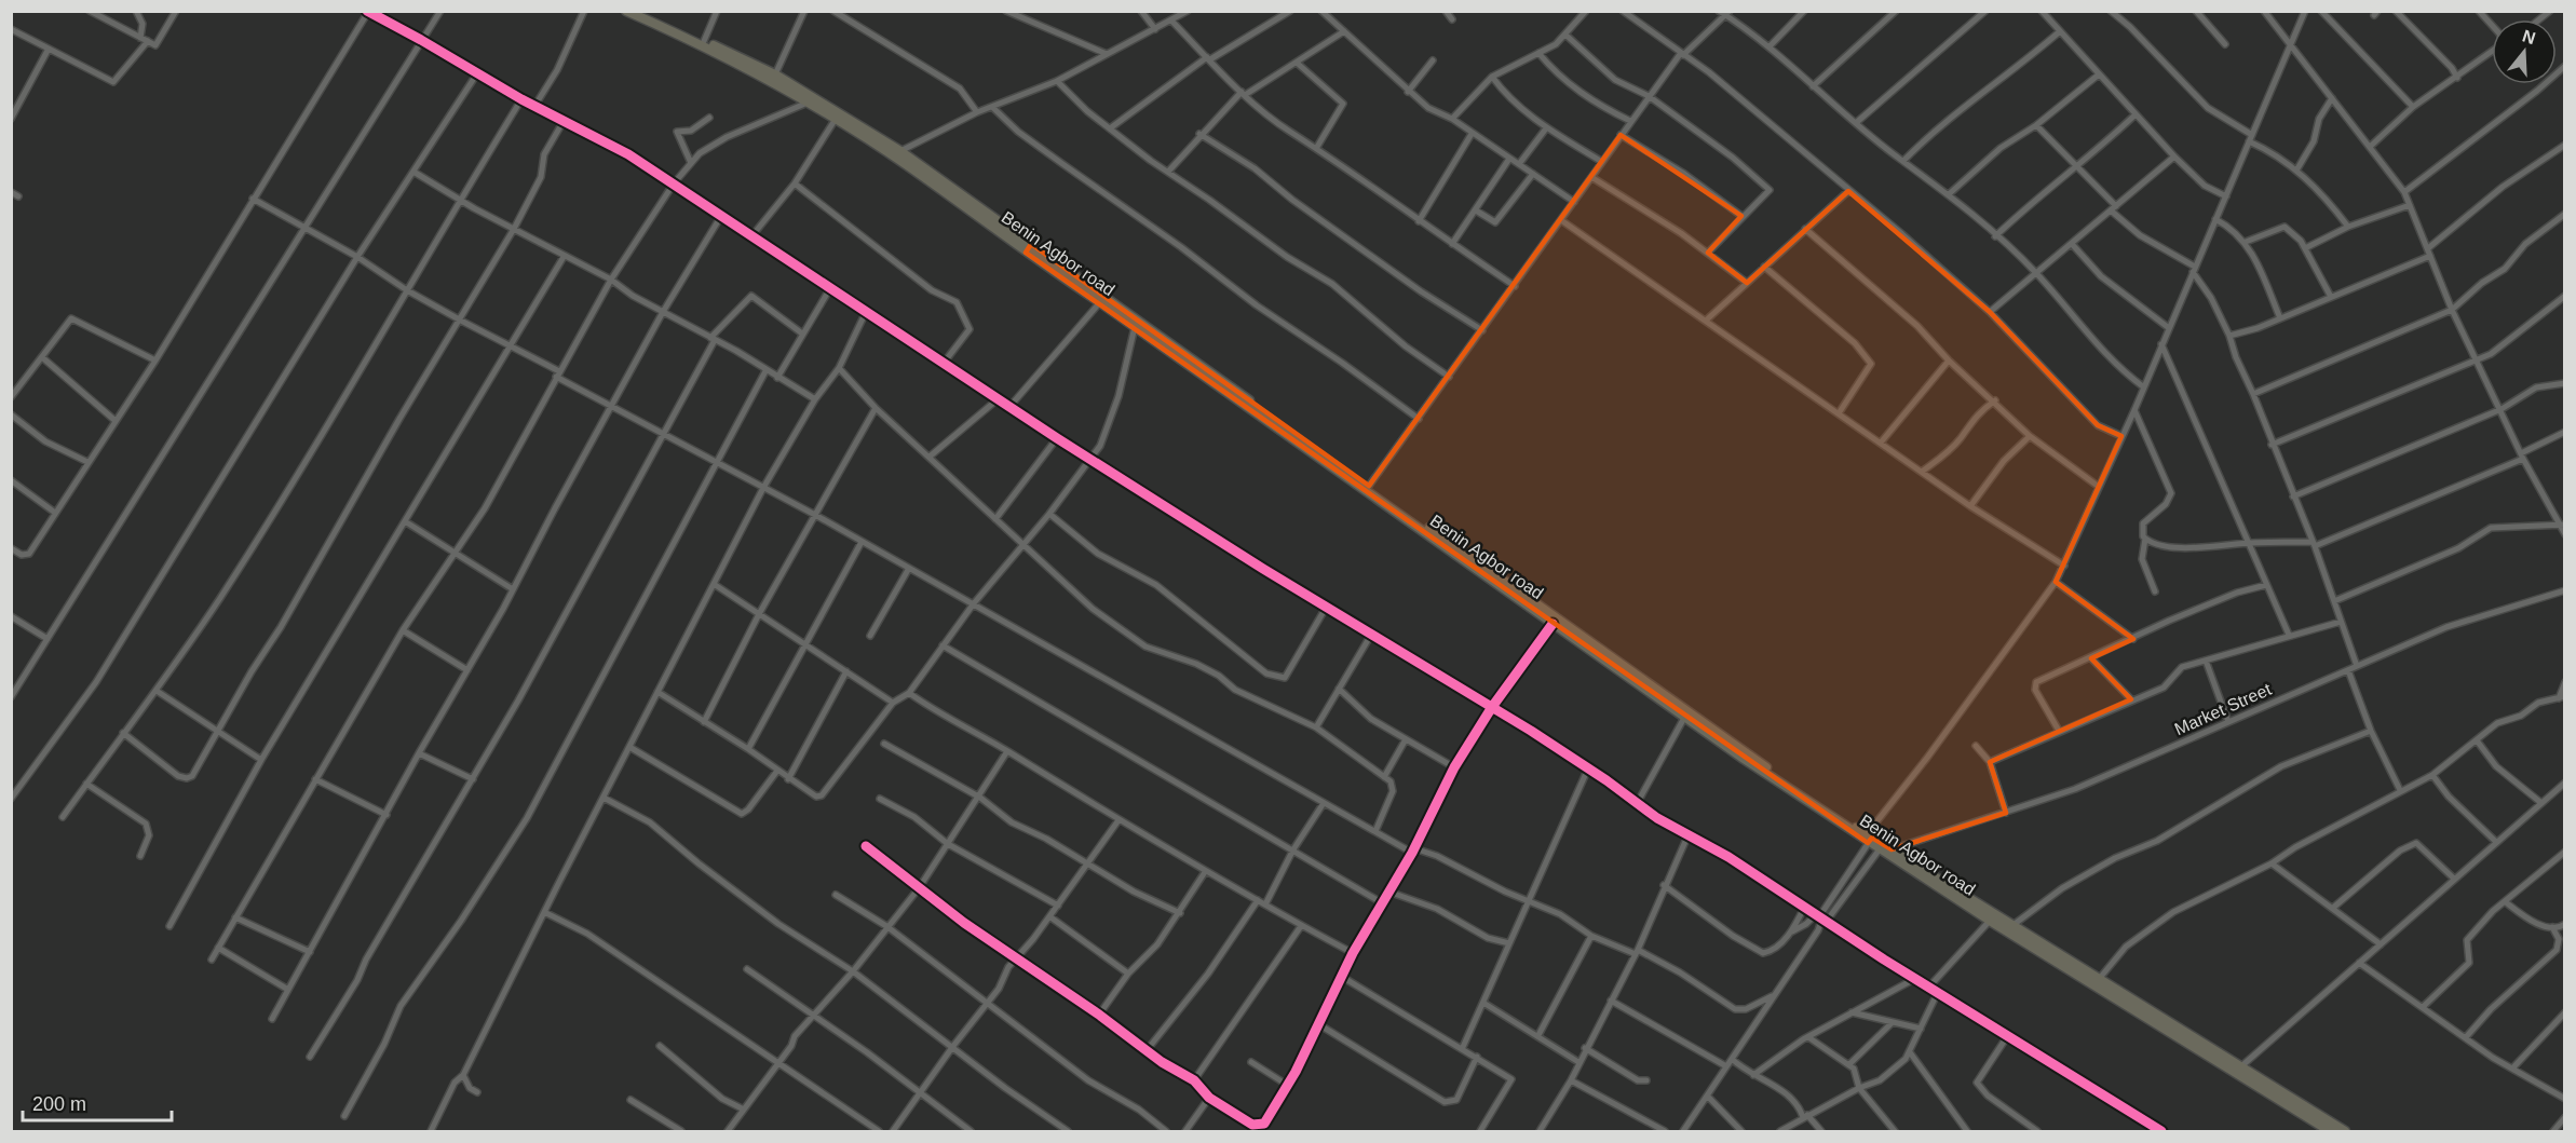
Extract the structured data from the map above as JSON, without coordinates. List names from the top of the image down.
{
  "streets": {
    "highway": ["Benin Agbor road"],
    "street": ["Market Street"]
  },
  "crossings": [
    ["Benin Agbor road", "Market Street"]
  ],
  "scale_bar": "200 m",
  "north": "top"
}
